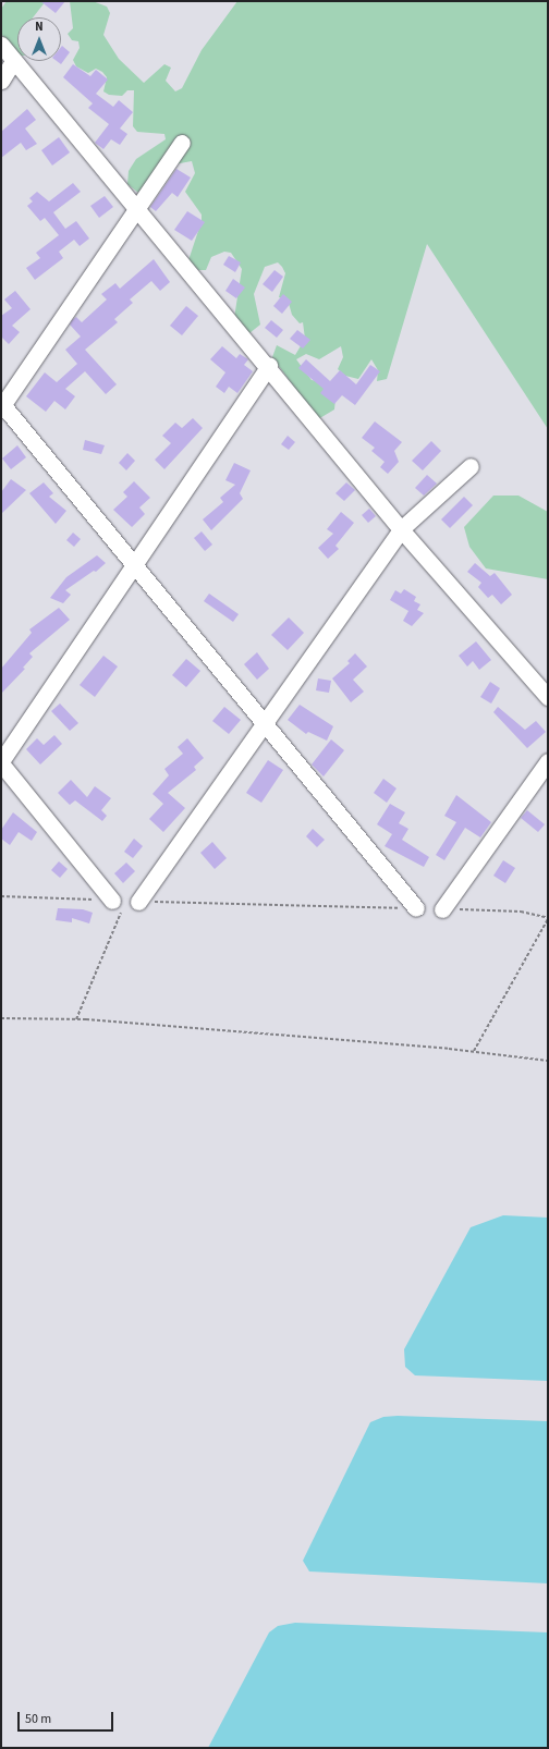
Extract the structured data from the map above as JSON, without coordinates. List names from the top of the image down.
{
  "scale_bar": "50 m",
  "north": "top"
}
